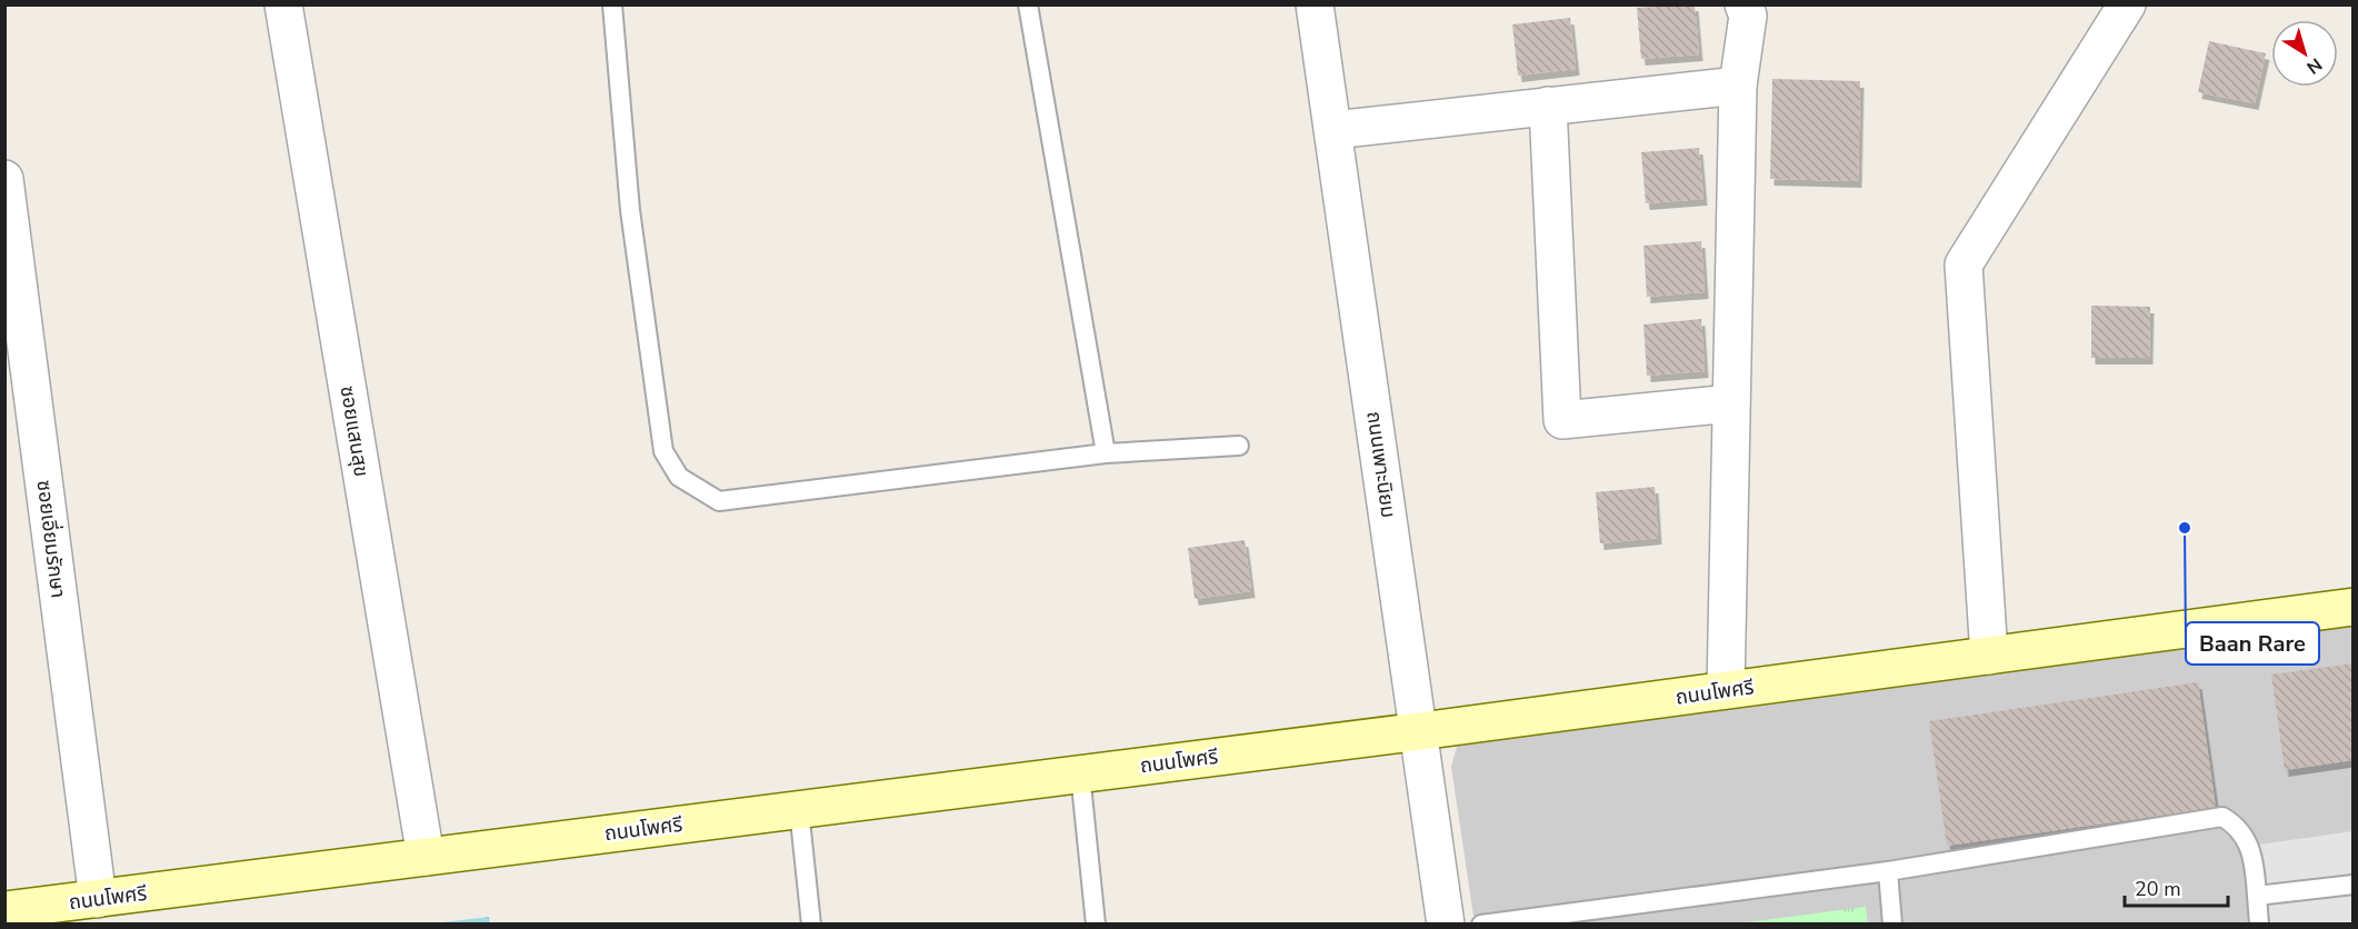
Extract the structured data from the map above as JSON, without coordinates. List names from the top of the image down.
{
  "streets": {
    "main road": ["ถนนโพศรี"],
    "street": ["ซอยแสนสุข", "ถนนเพาะนิยม", "ซอยเอี่ยมรักษา"]
  },
  "crossings": [
    ["ซอยแสนสุข", "ถนนโพศรี"],
    ["ถนนเพาะนิยม", "ถนนโพศรี"],
    ["ซอยเอี่ยมรักษา", "ถนนโพศรี"]
  ],
  "places": ["Baan Rare"],
  "scale_bar": "20 m",
  "north": "bottom right"
}
